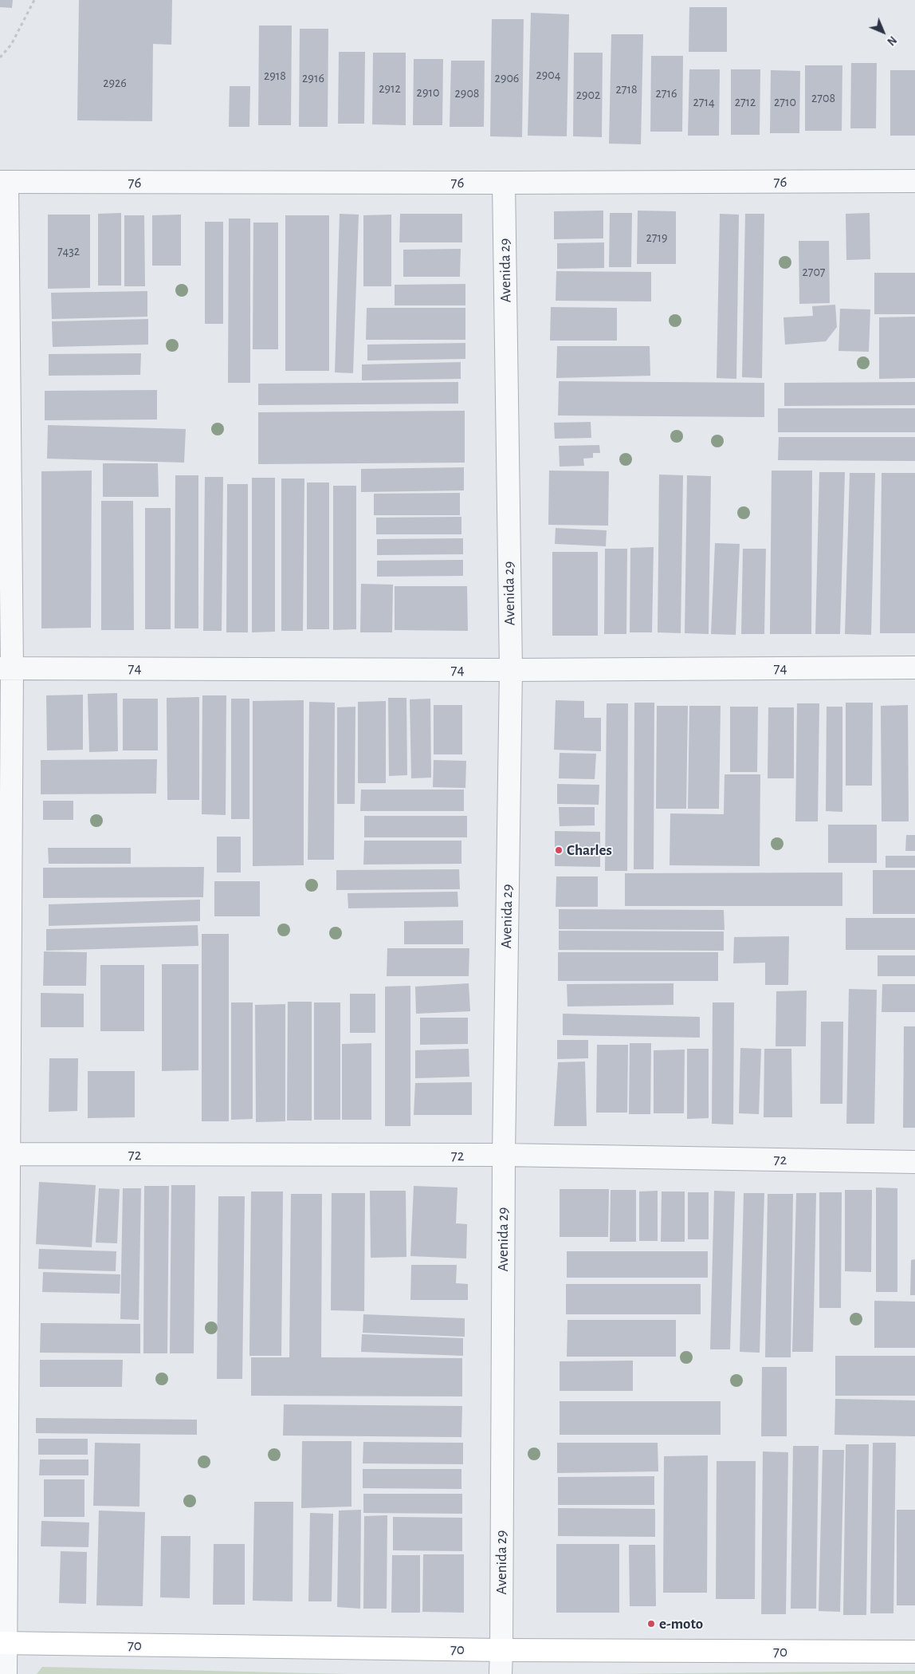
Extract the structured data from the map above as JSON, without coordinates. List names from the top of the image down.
{
  "streets": {
    "main road": ["70"],
    "street": [
      "76",
      "Avenida 29",
      "74",
      "72"
    ]
  },
  "crossings": [
    ["76", "Avenida 29"],
    ["Avenida 29", "74"],
    ["Avenida 29", "72"],
    ["Avenida 29", "70"]
  ],
  "places": ["Charles", "e-moto"],
  "house_numbers": [
    "2904",
    "2918",
    "2916",
    "2906",
    "2926",
    "2912",
    "2718",
    "2910",
    "2908",
    "2716",
    "2902",
    "2708",
    "2714",
    "2712",
    "2710",
    "2719",
    "7432",
    "2707"
  ],
  "north": "bottom right"
}
